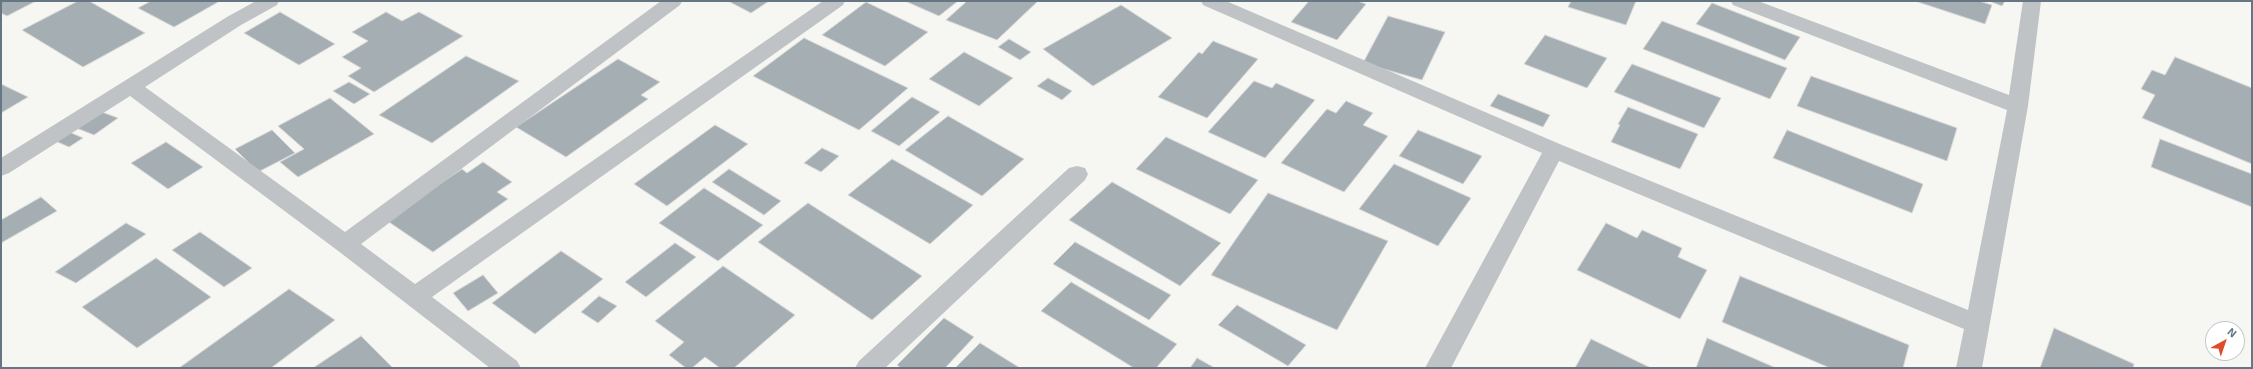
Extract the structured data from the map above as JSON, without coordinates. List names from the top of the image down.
{
  "north": "top right"
}
